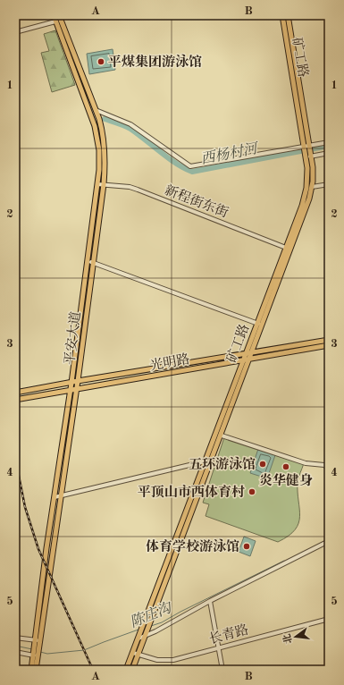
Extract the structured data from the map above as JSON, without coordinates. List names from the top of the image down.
{
  "streets": {
    "main road": ["矿工路", "平安大道", "光明路"],
    "street": ["新程街东街", "长青路"]
  },
  "crossings": [
    ["矿工路", "新程街东街"],
    ["矿工路", "光明路"],
    ["矿工路", "长青路"],
    ["新程街东街", "平安大道"],
    ["平安大道", "光明路"]
  ],
  "water": ["西杨村河", "陈庄沟"],
  "places": [
    "平煤集团游泳馆",
    "五环游泳馆",
    "炎华健身",
    "平顶山市西体育村",
    "体育学校游泳馆"
  ],
  "north": "left",
  "grid": {
    "columns": ["A", "B"],
    "rows": [
      "1",
      "2",
      "3",
      "4",
      "5"
    ]
  }
}
